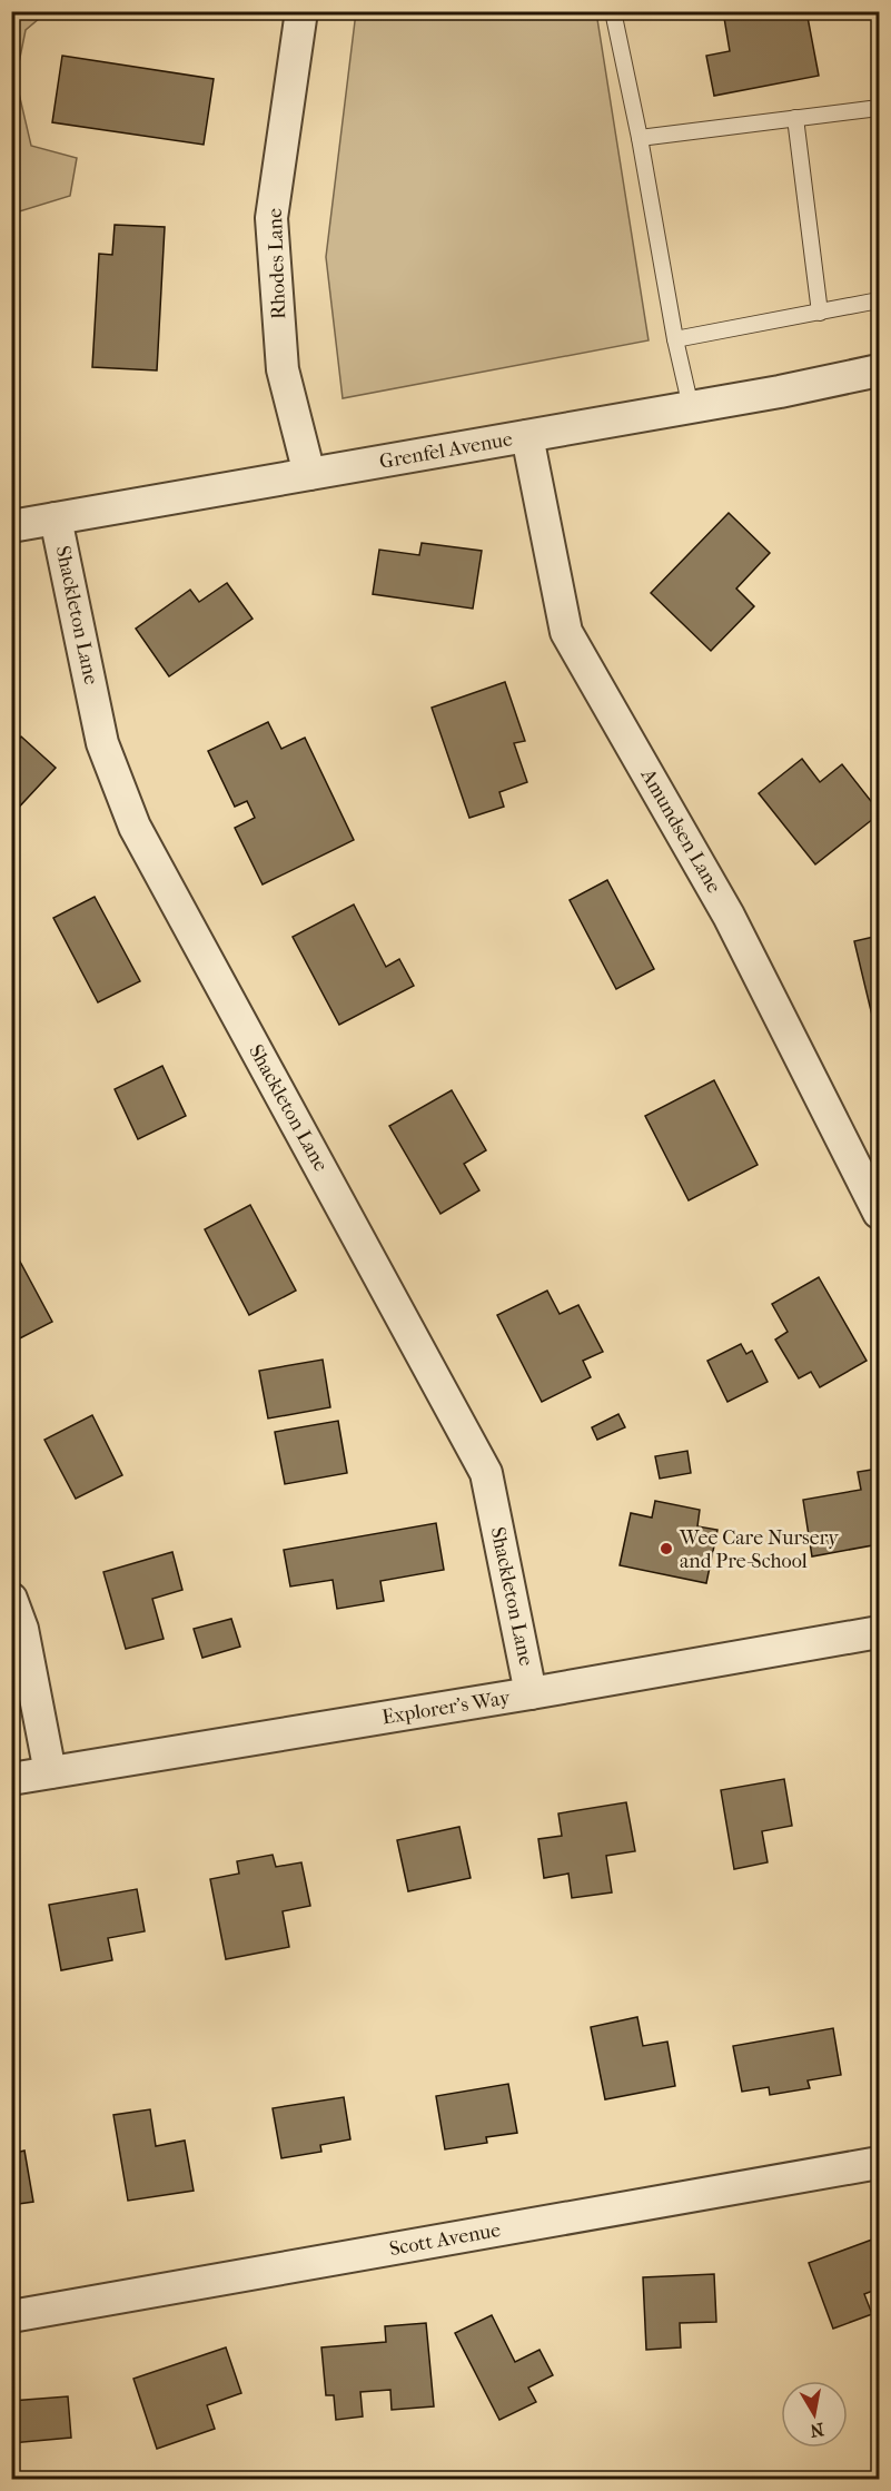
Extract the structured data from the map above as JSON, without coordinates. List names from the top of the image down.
{
  "streets": {
    "street": [
      "Rhodes Lane",
      "Grenfel Avenue",
      "Shackleton Lane",
      "Amundsen Lane",
      "Explorer's Way",
      "Scott Avenue"
    ]
  },
  "crossings": [
    ["Rhodes Lane", "Grenfel Avenue"],
    ["Grenfel Avenue", "Shackleton Lane"],
    ["Grenfel Avenue", "Amundsen Lane"],
    ["Shackleton Lane", "Explorer's Way"]
  ],
  "places": ["Wee Care Nursery and Pre-School"],
  "north": "bottom"
}
